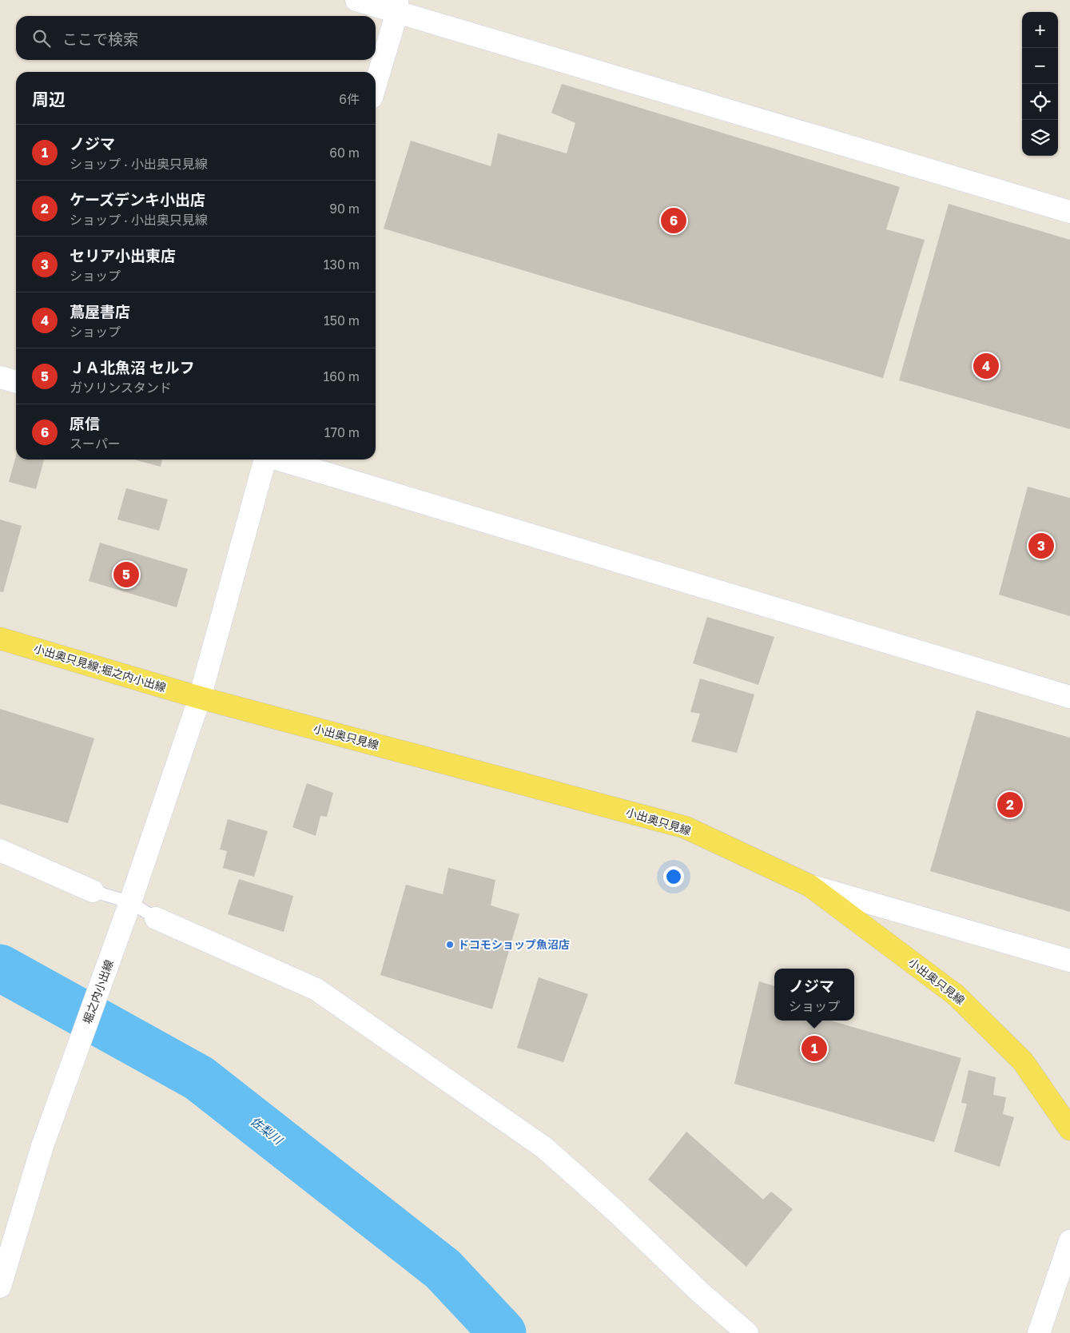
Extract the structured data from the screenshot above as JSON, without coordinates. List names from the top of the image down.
{
  "streets": {
    "main road": ["小出奥只見線;堀之内小出線", "小出奥只見線"],
    "street": ["堀之内小出線"]
  },
  "crossings": [
    ["小出奥只見線;堀之内小出線", "小出奥只見線"],
    ["小出奥只見線;堀之内小出線", "堀之内小出線"],
    ["小出奥只見線", "堀之内小出線"]
  ],
  "water": ["佐梨川"],
  "places": ["ドコモショップ魚沼店"],
  "page": {
    "map_buttons": ["+", "−"],
    "search": "ここで検索",
    "heading": ["周辺", "6件"],
    "list": [
      {
        "mark": "1",
        "name": "ノジマ",
        "note": "ショップ · 小出奥只見線",
        "value": "60 m"
      },
      {
        "mark": "2",
        "name": "ケーズデンキ小出店",
        "note": "ショップ · 小出奥只見線",
        "value": "90 m"
      },
      {
        "mark": "3",
        "name": "セリア小出東店",
        "note": "ショップ",
        "value": "130 m"
      },
      {
        "mark": "4",
        "name": "蔦屋書店",
        "note": "ショップ",
        "value": "150 m"
      },
      {
        "mark": "5",
        "name": "ＪＡ北魚沼 セルフ",
        "note": "ガソリンスタンド",
        "value": "160 m"
      },
      {
        "mark": "6",
        "name": "原信",
        "note": "スーパー",
        "value": "170 m"
      }
    ],
    "pins": [
      "6",
      "4",
      "3",
      "5",
      "2",
      "1"
    ],
    "popup": ["ノジマ", "ショップ"]
  }
}
